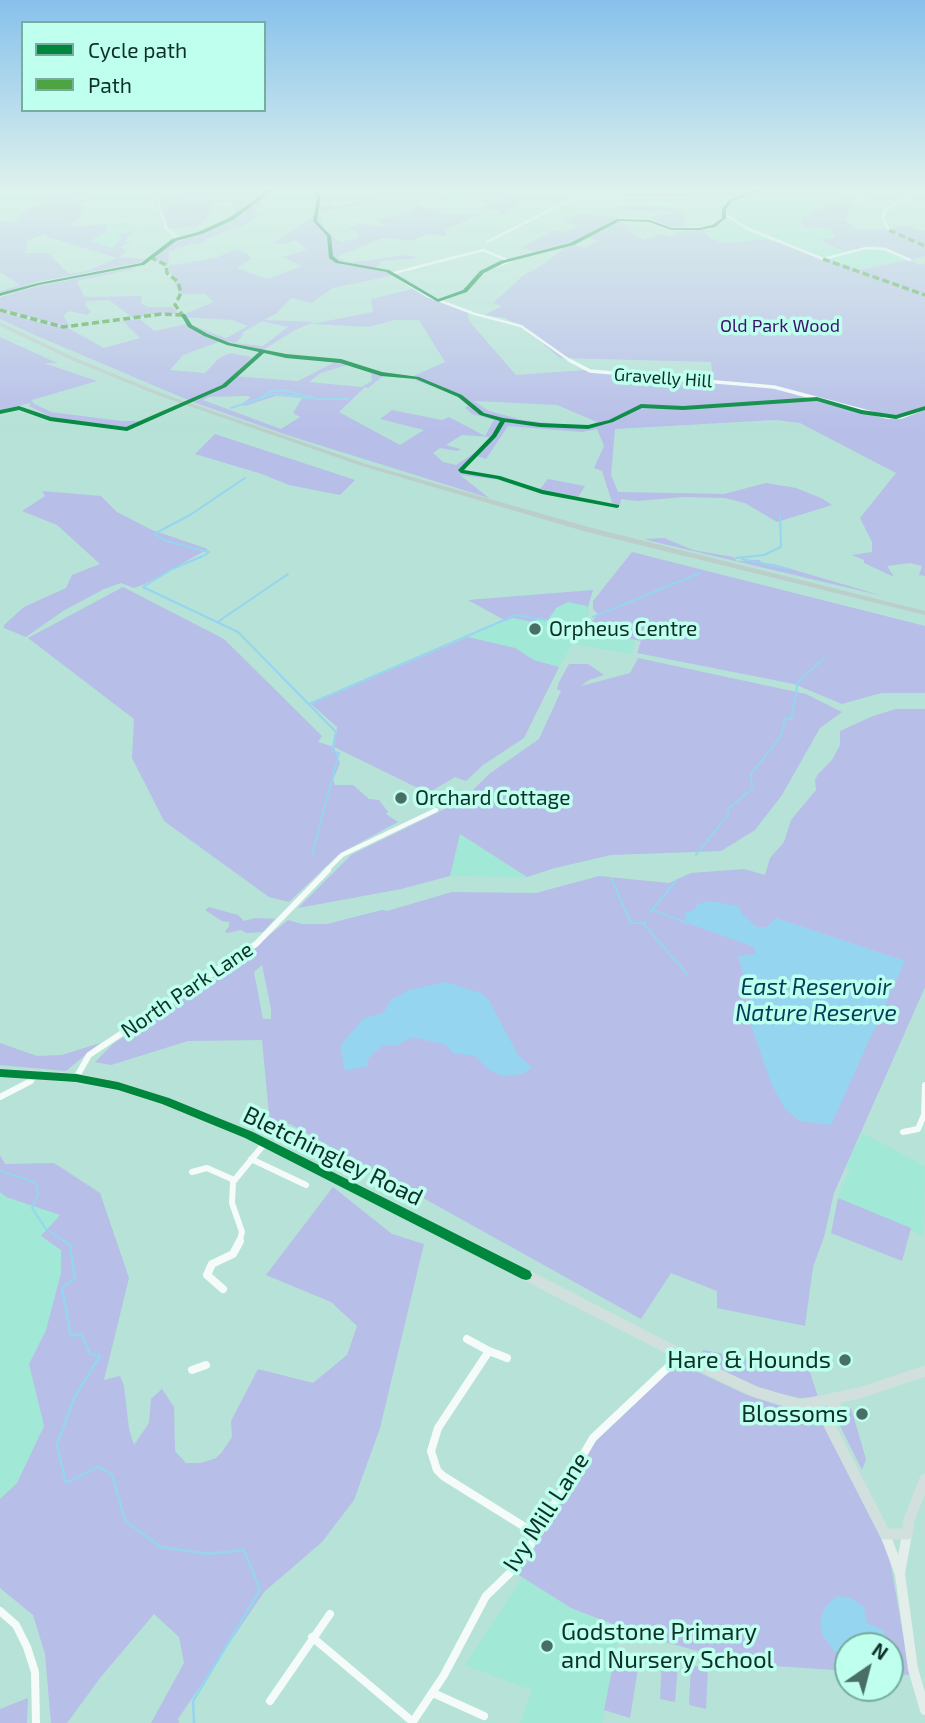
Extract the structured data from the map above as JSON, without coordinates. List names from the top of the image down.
{
  "streets": {
    "main road": ["Bletchingley Road"],
    "street": ["Gravelly Hill", "North Park Lane", "Ivy Mill Lane"]
  },
  "crossings": [
    ["North Park Lane", "Bletchingley Road"],
    ["Bletchingley Road", "Ivy Mill Lane"]
  ],
  "water": ["East Reservoir Nature Reserve"],
  "parks": ["Old Park Wood"],
  "places": [
    "Orpheus Centre",
    "Orchard Cottage",
    "Hare & Hounds",
    "Blossoms",
    "Godstone Primary and Nursery School"
  ],
  "legend": ["Cycle path", "Path"],
  "north": "top right"
}
